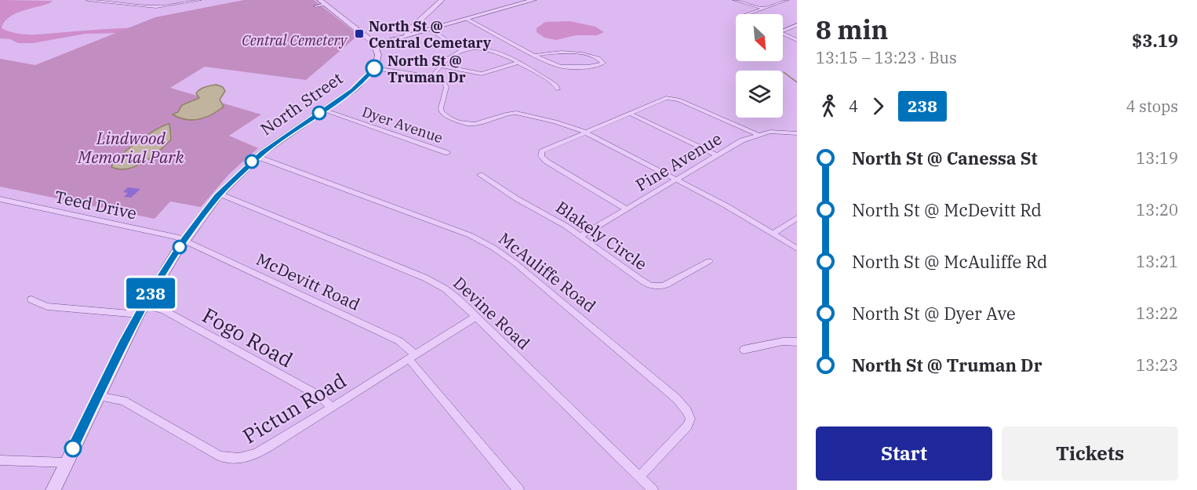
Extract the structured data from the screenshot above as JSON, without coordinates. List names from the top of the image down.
{
  "streets": {
    "main road": ["North Street"],
    "street": [
      "Dyer Avenue",
      "Pine Avenue",
      "Teed Drive",
      "Blakely Circle",
      "McAuliffe Road",
      "McDevitt Road",
      "Devine Road",
      "Fogo Road",
      "Pictun Road"
    ]
  },
  "crossings": [
    ["North Street", "Dyer Avenue"],
    ["North Street", "Teed Drive"],
    ["North Street", "McAuliffe Road"],
    ["North Street", "McDevitt Road"],
    ["North Street", "Devine Road"],
    ["North Street", "Fogo Road"],
    ["North Street", "Pictun Road"],
    ["Pine Avenue", "Blakely Circle"],
    ["Teed Drive", "McDevitt Road"],
    ["McAuliffe Road", "Devine Road"],
    ["McDevitt Road", "Pictun Road"],
    ["Devine Road", "Pictun Road"],
    ["Fogo Road", "Pictun Road"]
  ],
  "parks": ["Central Cemetery", "Lindwood Memorial Park"],
  "places": {
    "transit": ["North St @ Central Cemetary"],
    "other": ["North St @ Truman Dr"]
  },
  "lines": ["bus line 238"],
  "north": "bottom right",
  "page": {
    "on_map": "238",
    "heading": ["8 min", "13:15 – 13:23 · Bus", "$3.19"],
    "legs": ["4", "238", "4 stops"],
    "list": [
      {
        "name": "North St @ Canessa St",
        "value": "13:19"
      },
      {
        "name": "North St @ McDevitt Rd",
        "value": "13:20"
      },
      {
        "name": "North St @ McAuliffe Rd",
        "value": "13:21"
      },
      {
        "name": "North St @ Dyer Ave",
        "value": "13:22"
      },
      {
        "name": "North St @ Truman Dr",
        "value": "13:23"
      }
    ],
    "buttons": ["Start", "Tickets"]
  }
}
